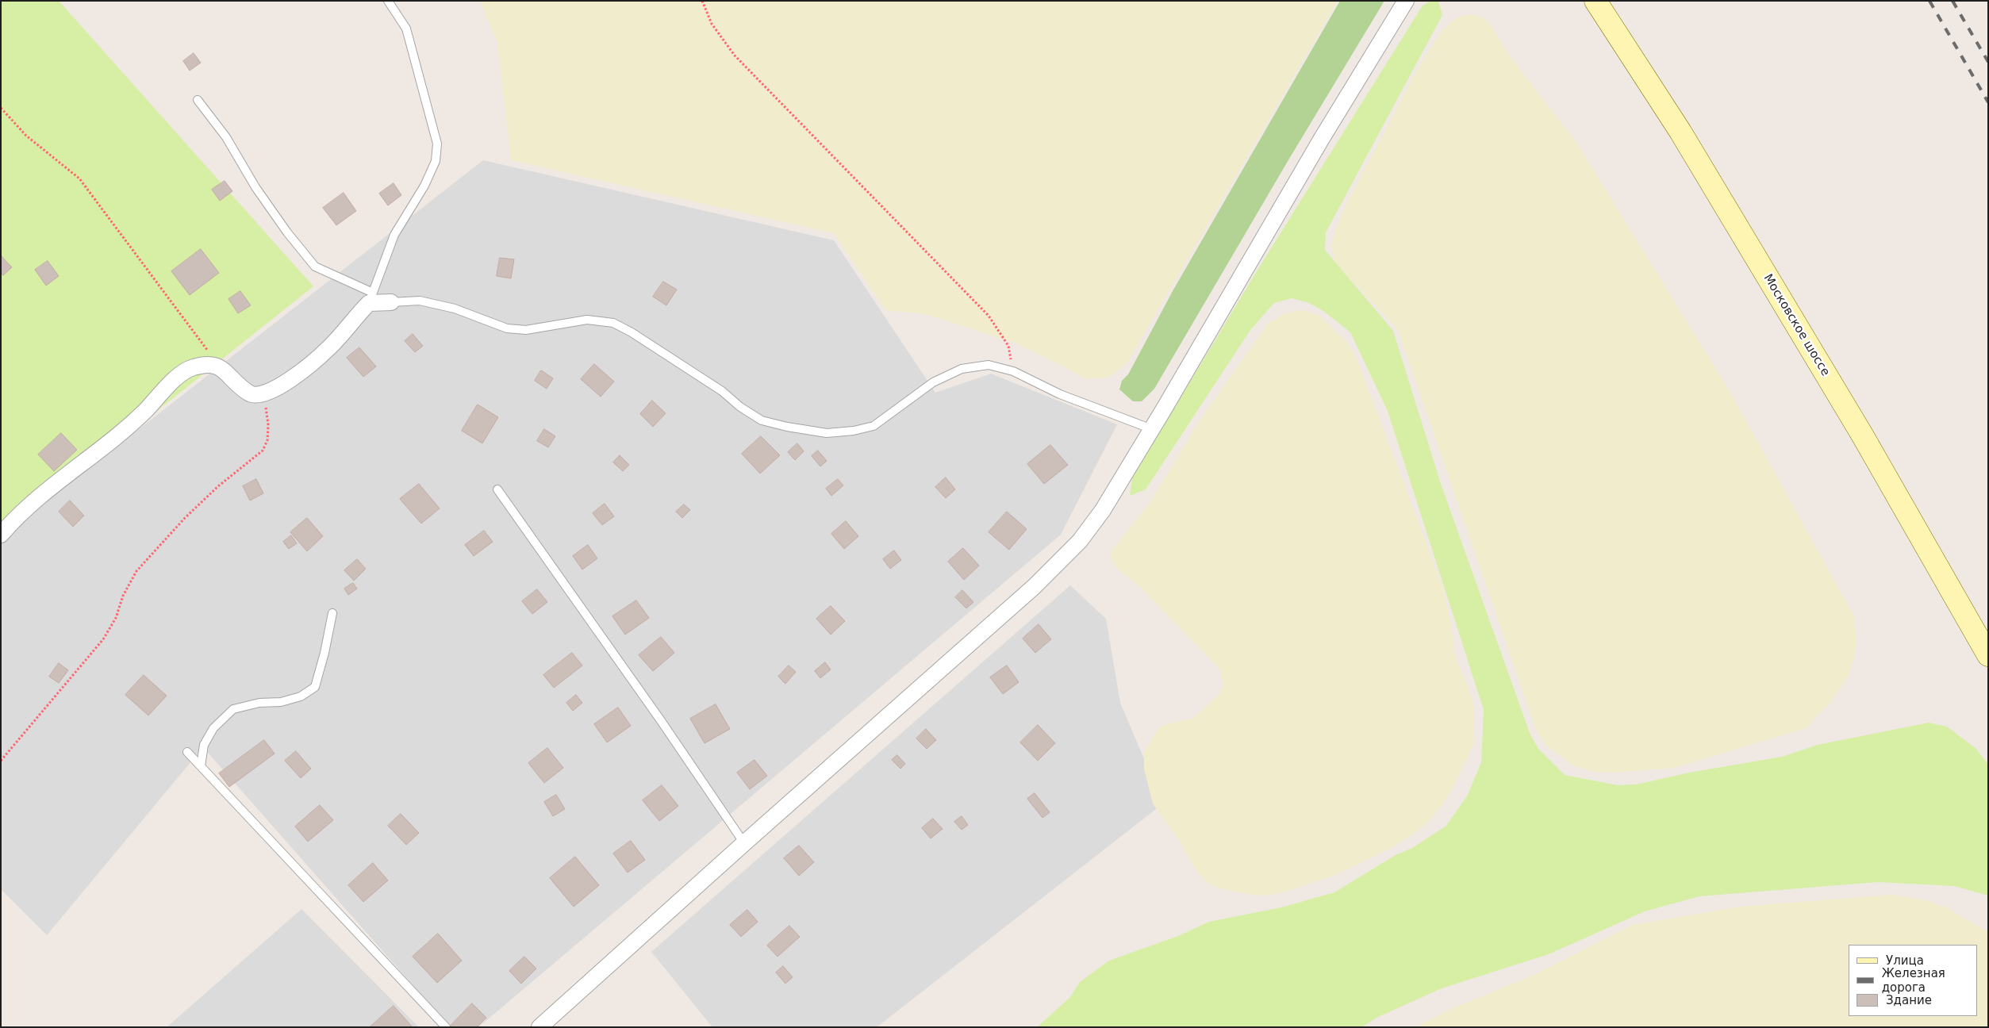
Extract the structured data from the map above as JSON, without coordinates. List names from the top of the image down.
{
  "streets": {
    "main road": ["Московское шоссе"]
  },
  "legend": ["Улица", "Железная дорога", "Здание"]
}
